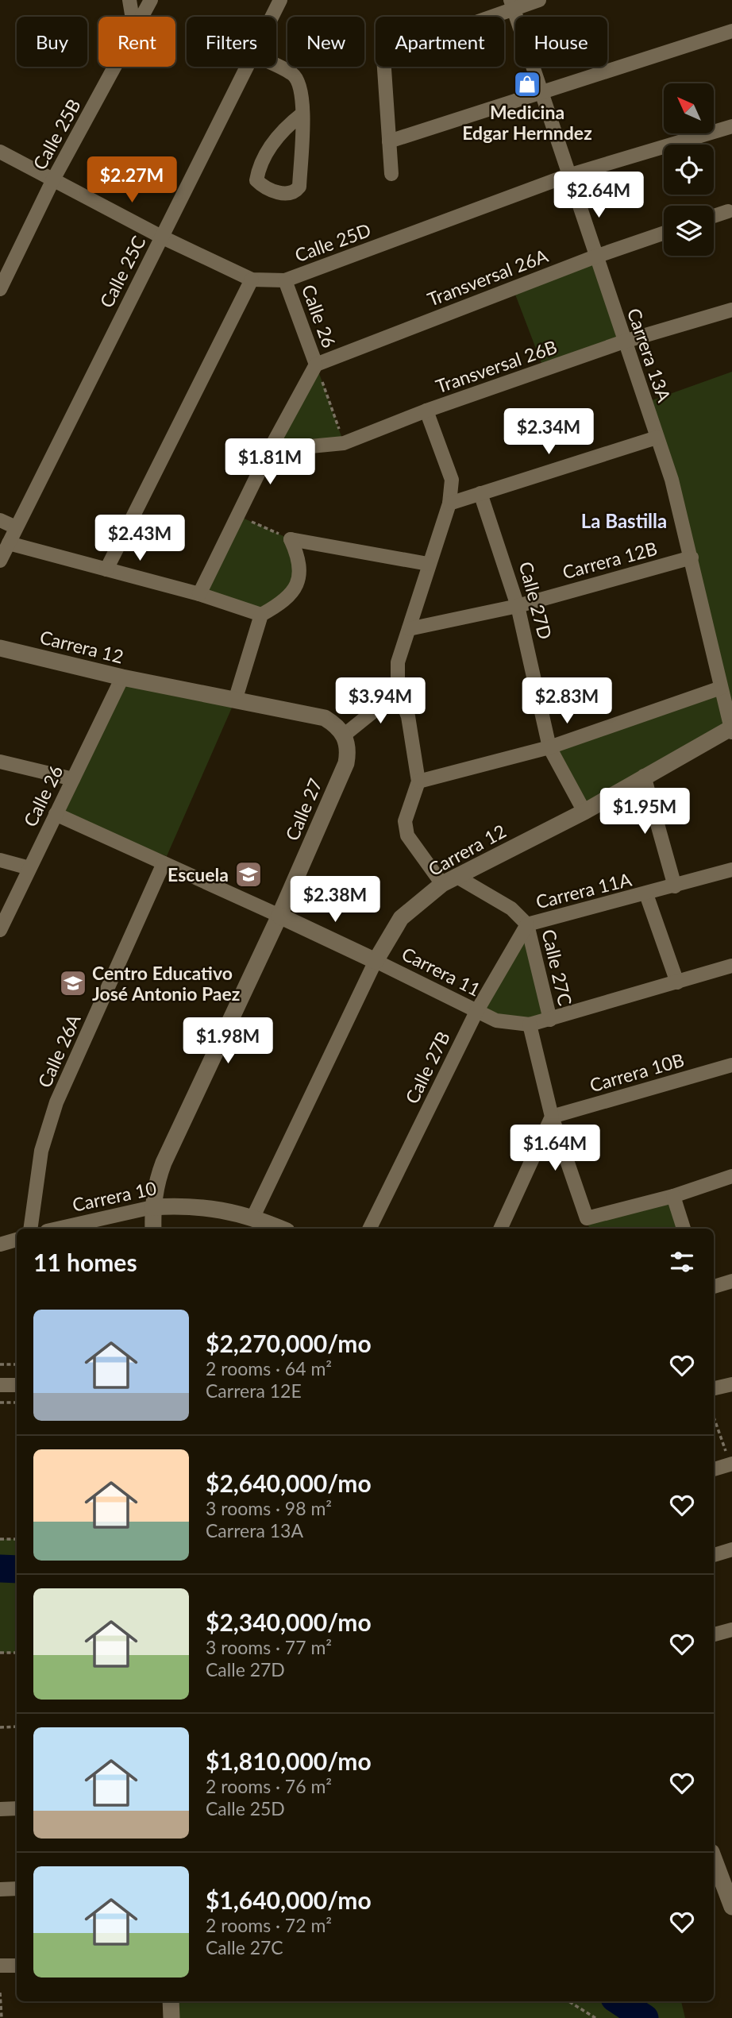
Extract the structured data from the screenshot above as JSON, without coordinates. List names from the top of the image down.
{
  "streets": {
    "street": [
      "Calle 25B",
      "Calle 25D",
      "Calle 25C",
      "Transversal 26A",
      "Calle 26",
      "Carrera 13A",
      "Transversal 26B",
      "Carrera 12B",
      "Calle 27D",
      "Carrera 12",
      "Calle 27",
      "Carrera 11A",
      "Calle 27C",
      "Carrera 11",
      "Calle 26A",
      "Calle 27B",
      "Carrera 10B",
      "Carrera 10"
    ]
  },
  "crossings": [
    ["Calle 25D", "Calle 26"],
    ["Calle 25D", "Carrera 13A"],
    ["Transversal 26A", "Calle 26"],
    ["Transversal 26A", "Carrera 13A"],
    ["Calle 26", "Carrera 12"],
    ["Calle 26", "Carrera 11"],
    ["Carrera 13A", "Transversal 26B"],
    ["Carrera 13A", "Carrera 12B"],
    ["Carrera 13A", "Carrera 12"],
    ["Carrera 12B", "Calle 27D"],
    ["Calle 27D", "Carrera 12"],
    ["Carrera 12", "Calle 27"],
    ["Carrera 12", "Carrera 11A"],
    ["Carrera 12", "Carrera 11"],
    ["Carrera 12", "Carrera 10"],
    ["Calle 27", "Carrera 11"],
    ["Calle 27", "Carrera 10"],
    ["Carrera 11A", "Calle 27C"],
    ["Carrera 11A", "Calle 27B"],
    ["Calle 27C", "Carrera 11"],
    ["Calle 27C", "Calle 27B"],
    ["Carrera 11", "Calle 26A"],
    ["Carrera 11", "Calle 27B"]
  ],
  "districts": ["La Bastilla"],
  "places": {
    "shop": ["Medicina Edgar Hernndez"],
    "school or university": ["Escuela", "Centro Educativo José Antonio Paez"]
  },
  "north": "top left",
  "page": {
    "chip": [
      "Buy",
      "Rent",
      "Filters",
      "New",
      "Apartment",
      "House"
    ],
    "price": [
      "$2.27M",
      "$2.64M",
      "$2.34M",
      "$1.81M",
      "$2.43M",
      "$3.94M",
      "$2.83M",
      "$1.95M",
      "$2.38M",
      "$1.98M",
      "$1.64M"
    ],
    "heading": "11 homes",
    "list": [
      {
        "name": "$2,270,000/mo",
        "note": "2 rooms · 64 m² · Carrera 12E"
      },
      {
        "name": "$2,640,000/mo",
        "note": "3 rooms · 98 m² · Carrera 13A"
      },
      {
        "name": "$2,340,000/mo",
        "note": "3 rooms · 77 m² · Calle 27D"
      },
      {
        "name": "$1,810,000/mo",
        "note": "2 rooms · 76 m² · Calle 25D"
      },
      {
        "name": "$1,640,000/mo",
        "note": "2 rooms · 72 m² · Calle 27C"
      }
    ]
  }
}
